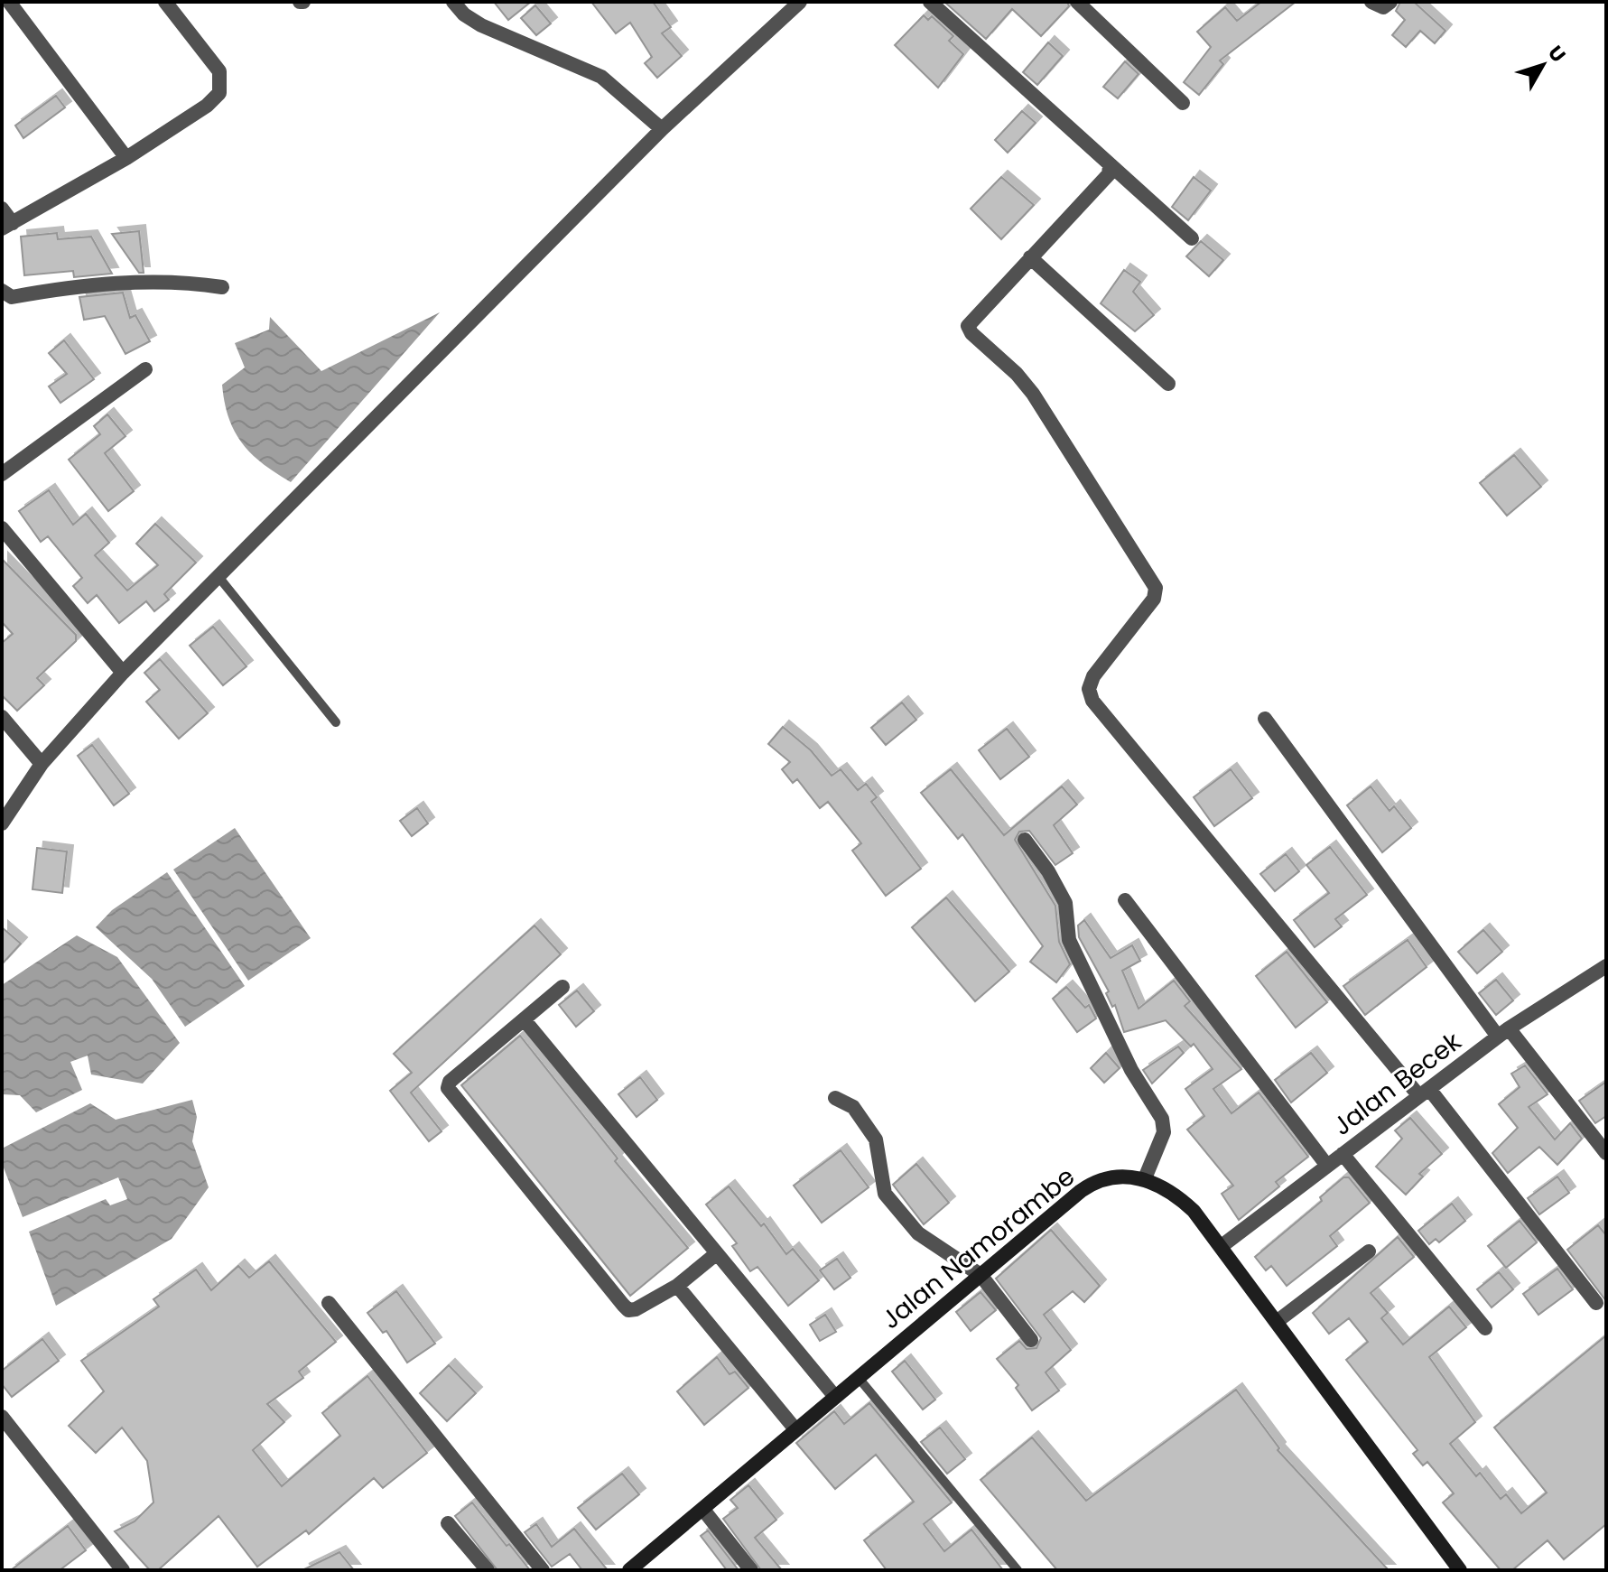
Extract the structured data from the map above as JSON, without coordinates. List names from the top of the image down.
{
  "streets": {
    "main road": ["Jalan Namorambe"],
    "street": ["Jalan Becek"]
  },
  "crossings": [
    ["Jalan Becek", "Jalan Namorambe"]
  ],
  "north": "top right"
}
